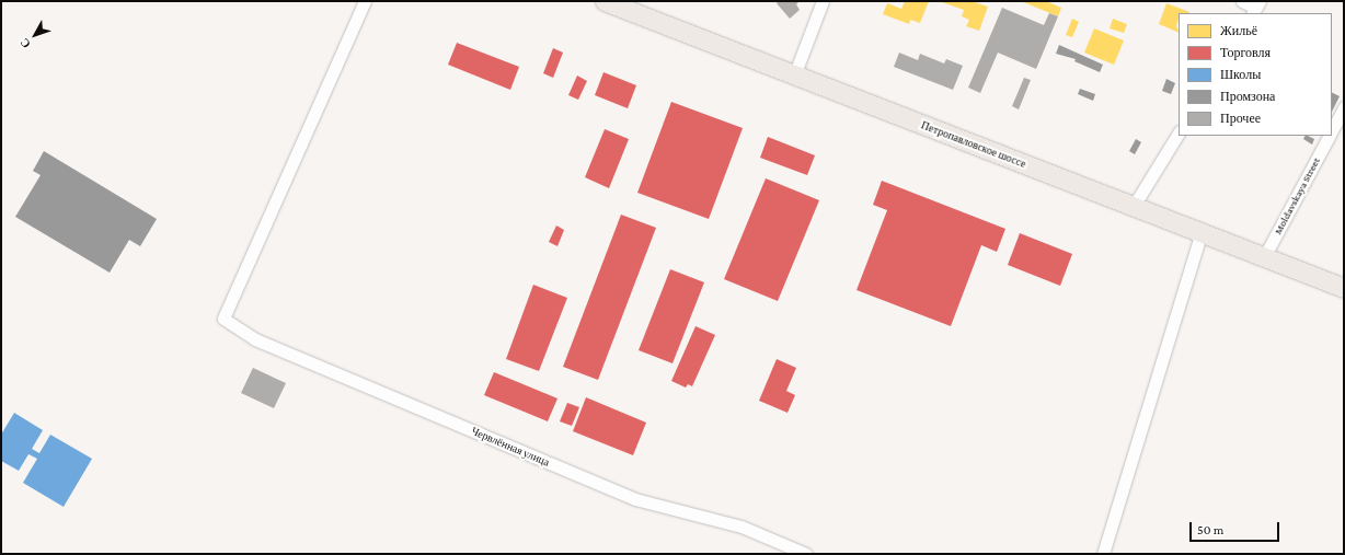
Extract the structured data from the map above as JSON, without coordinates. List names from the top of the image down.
{
  "streets": {
    "main road": ["Петропавловское шоссе"],
    "street": ["Moldavskaya Street", "Червлённая улица"]
  },
  "crossings": [
    ["Петропавловское шоссе", "Moldavskaya Street"]
  ],
  "legend": [
    "Жильё",
    "Торговля",
    "Школы",
    "Промзона",
    "Прочее"
  ],
  "scale_bar": "50 m",
  "north": "bottom left"
}
